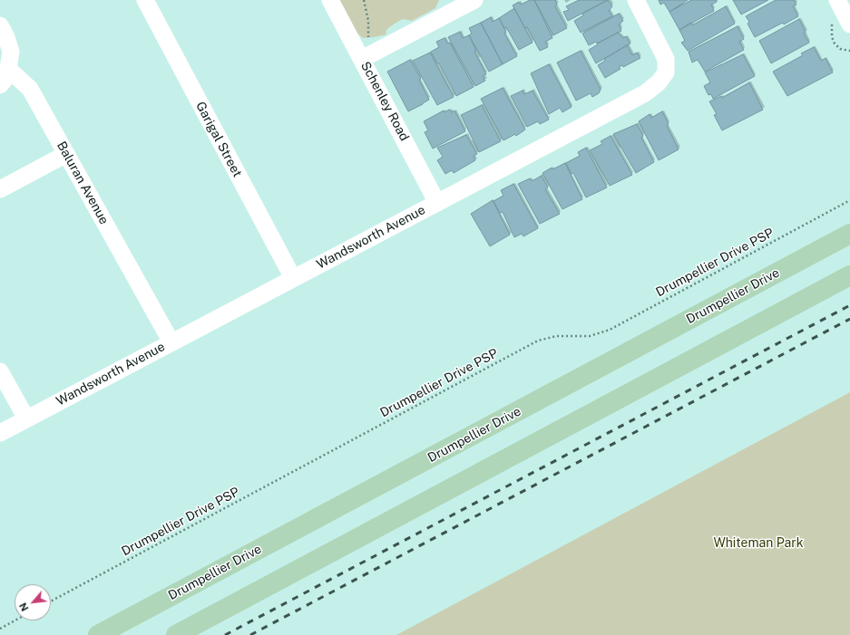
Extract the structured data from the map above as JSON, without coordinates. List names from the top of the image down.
{
  "streets": {
    "main road": ["Drumpellier Drive"],
    "street": [
      "Schenley Road",
      "Garigal Street",
      "Baluran Avenue",
      "Wandsworth Avenue"
    ],
    "path": ["Drumpellier Drive PSP"]
  },
  "crossings": [
    ["Schenley Road", "Wandsworth Avenue"],
    ["Garigal Street", "Wandsworth Avenue"],
    ["Baluran Avenue", "Wandsworth Avenue"]
  ],
  "parks": ["Whiteman Park"],
  "north": "bottom left"
}
